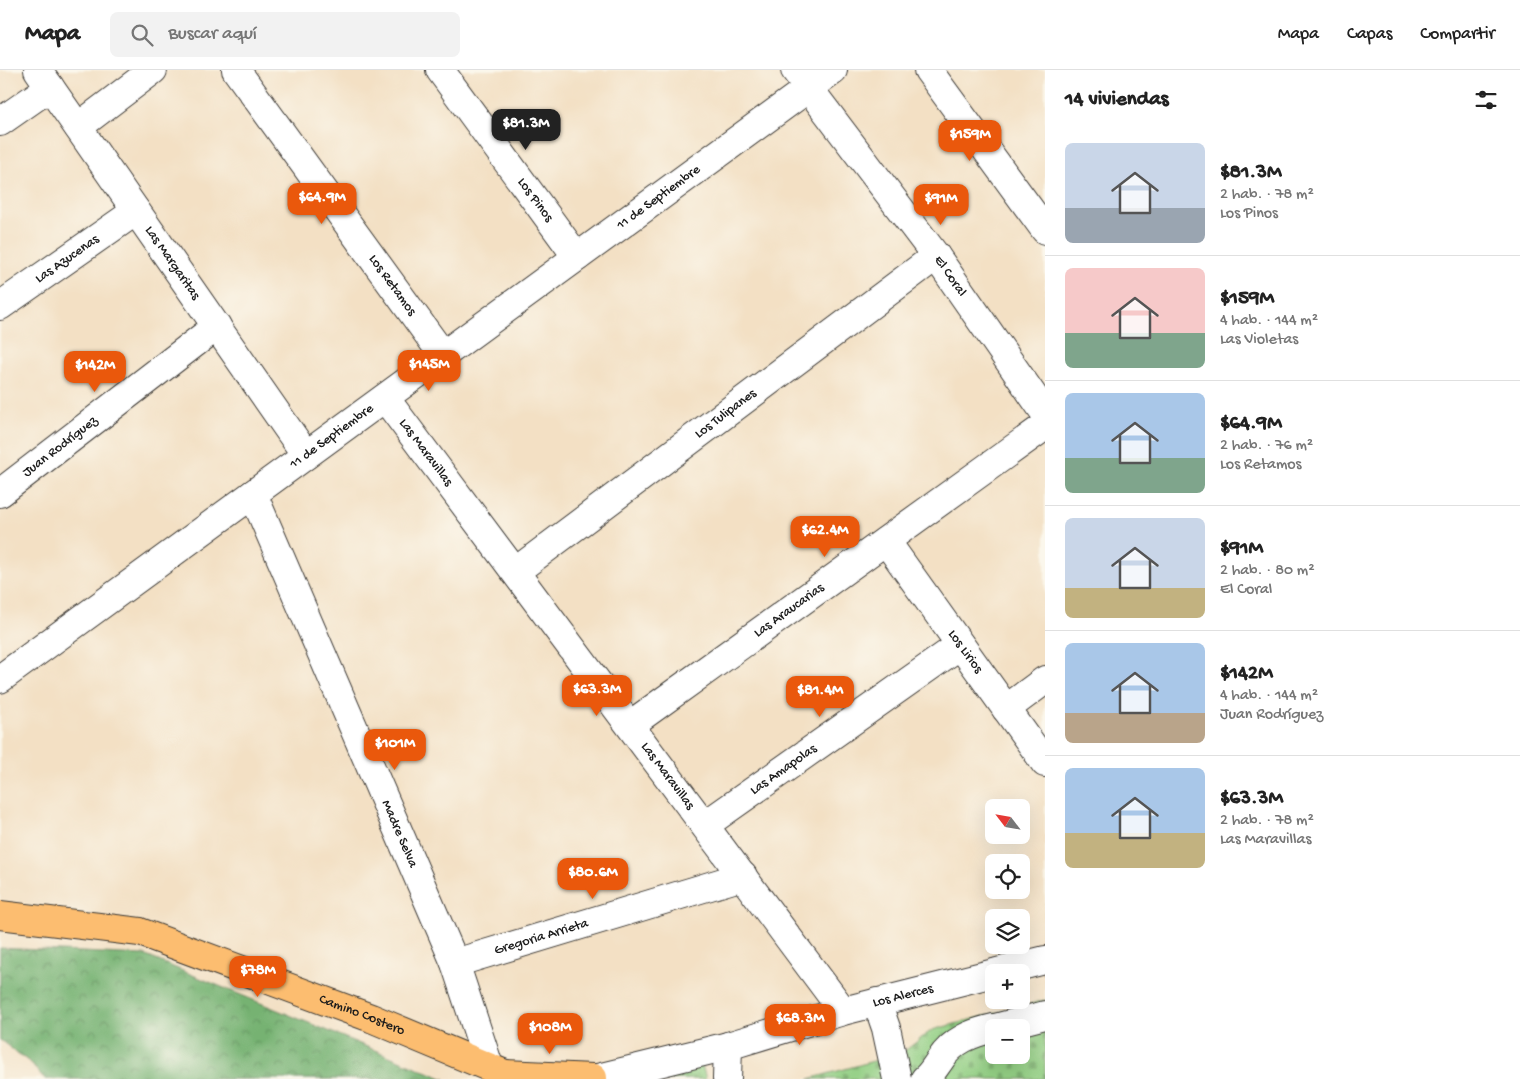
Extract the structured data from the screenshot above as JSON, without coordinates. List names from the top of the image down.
{
  "streets": {
    "main road": ["Camino Costero"],
    "street": [
      "11 de Septiembre",
      "Los Pinos",
      "Las Azucenas",
      "Las Margaritas",
      "El Coral",
      "Los Retamos",
      "Los Tulipanes",
      "Juan Rodríguez",
      "Las Maravillas",
      "Las Araucarias",
      "Los Lirios",
      "Las Amapolas",
      "Madre Selva",
      "Gregoria Arrieta",
      "Los Alerces"
    ]
  },
  "crossings": [
    ["11 de Septiembre", "Los Pinos"],
    ["11 de Septiembre", "Las Margaritas"],
    ["11 de Septiembre", "El Coral"],
    ["11 de Septiembre", "Los Retamos"],
    ["11 de Septiembre", "Las Maravillas"],
    ["11 de Septiembre", "Madre Selva"],
    ["Las Azucenas", "Las Margaritas"],
    ["Las Margaritas", "Juan Rodríguez"],
    ["El Coral", "Los Tulipanes"],
    ["Los Tulipanes", "Las Maravillas"],
    ["Las Maravillas", "Las Araucarias"],
    ["Las Maravillas", "Las Amapolas"],
    ["Las Maravillas", "Gregoria Arrieta"],
    ["Las Maravillas", "Los Alerces"],
    ["Las Araucarias", "Los Lirios"],
    ["Los Lirios", "Las Amapolas"],
    ["Madre Selva", "Gregoria Arrieta"],
    ["Madre Selva", "Camino Costero"],
    ["Los Alerces", "Camino Costero"]
  ],
  "north": "top left",
  "page": {
    "header": "Mapa",
    "search": "Buscar aquí",
    "nav": ["Mapa", "Capas", "Compartir"],
    "heading": "14 viviendas",
    "price": [
      "$81.3M",
      "$159M",
      "$64.9M",
      "$91M",
      "$145M",
      "$142M",
      "$62.4M",
      "$63.3M",
      "$81.4M",
      "$101M",
      "$80.6M",
      "$78M",
      "$68.3M",
      "$108M"
    ],
    "list": [
      {
        "name": "$81.3M",
        "note": "2 hab. · 78 m² · Los Pinos"
      },
      {
        "name": "$159M",
        "note": "4 hab. · 144 m² · Las Violetas"
      },
      {
        "name": "$64.9M",
        "note": "2 hab. · 76 m² · Los Retamos"
      },
      {
        "name": "$91M",
        "note": "2 hab. · 80 m² · El Coral"
      },
      {
        "name": "$142M",
        "note": "4 hab. · 144 m² · Juan Rodríguez"
      },
      {
        "name": "$63.3M",
        "note": "2 hab. · 78 m² · Las Maravillas"
      }
    ],
    "map_buttons": ["+", "−"]
  }
}
